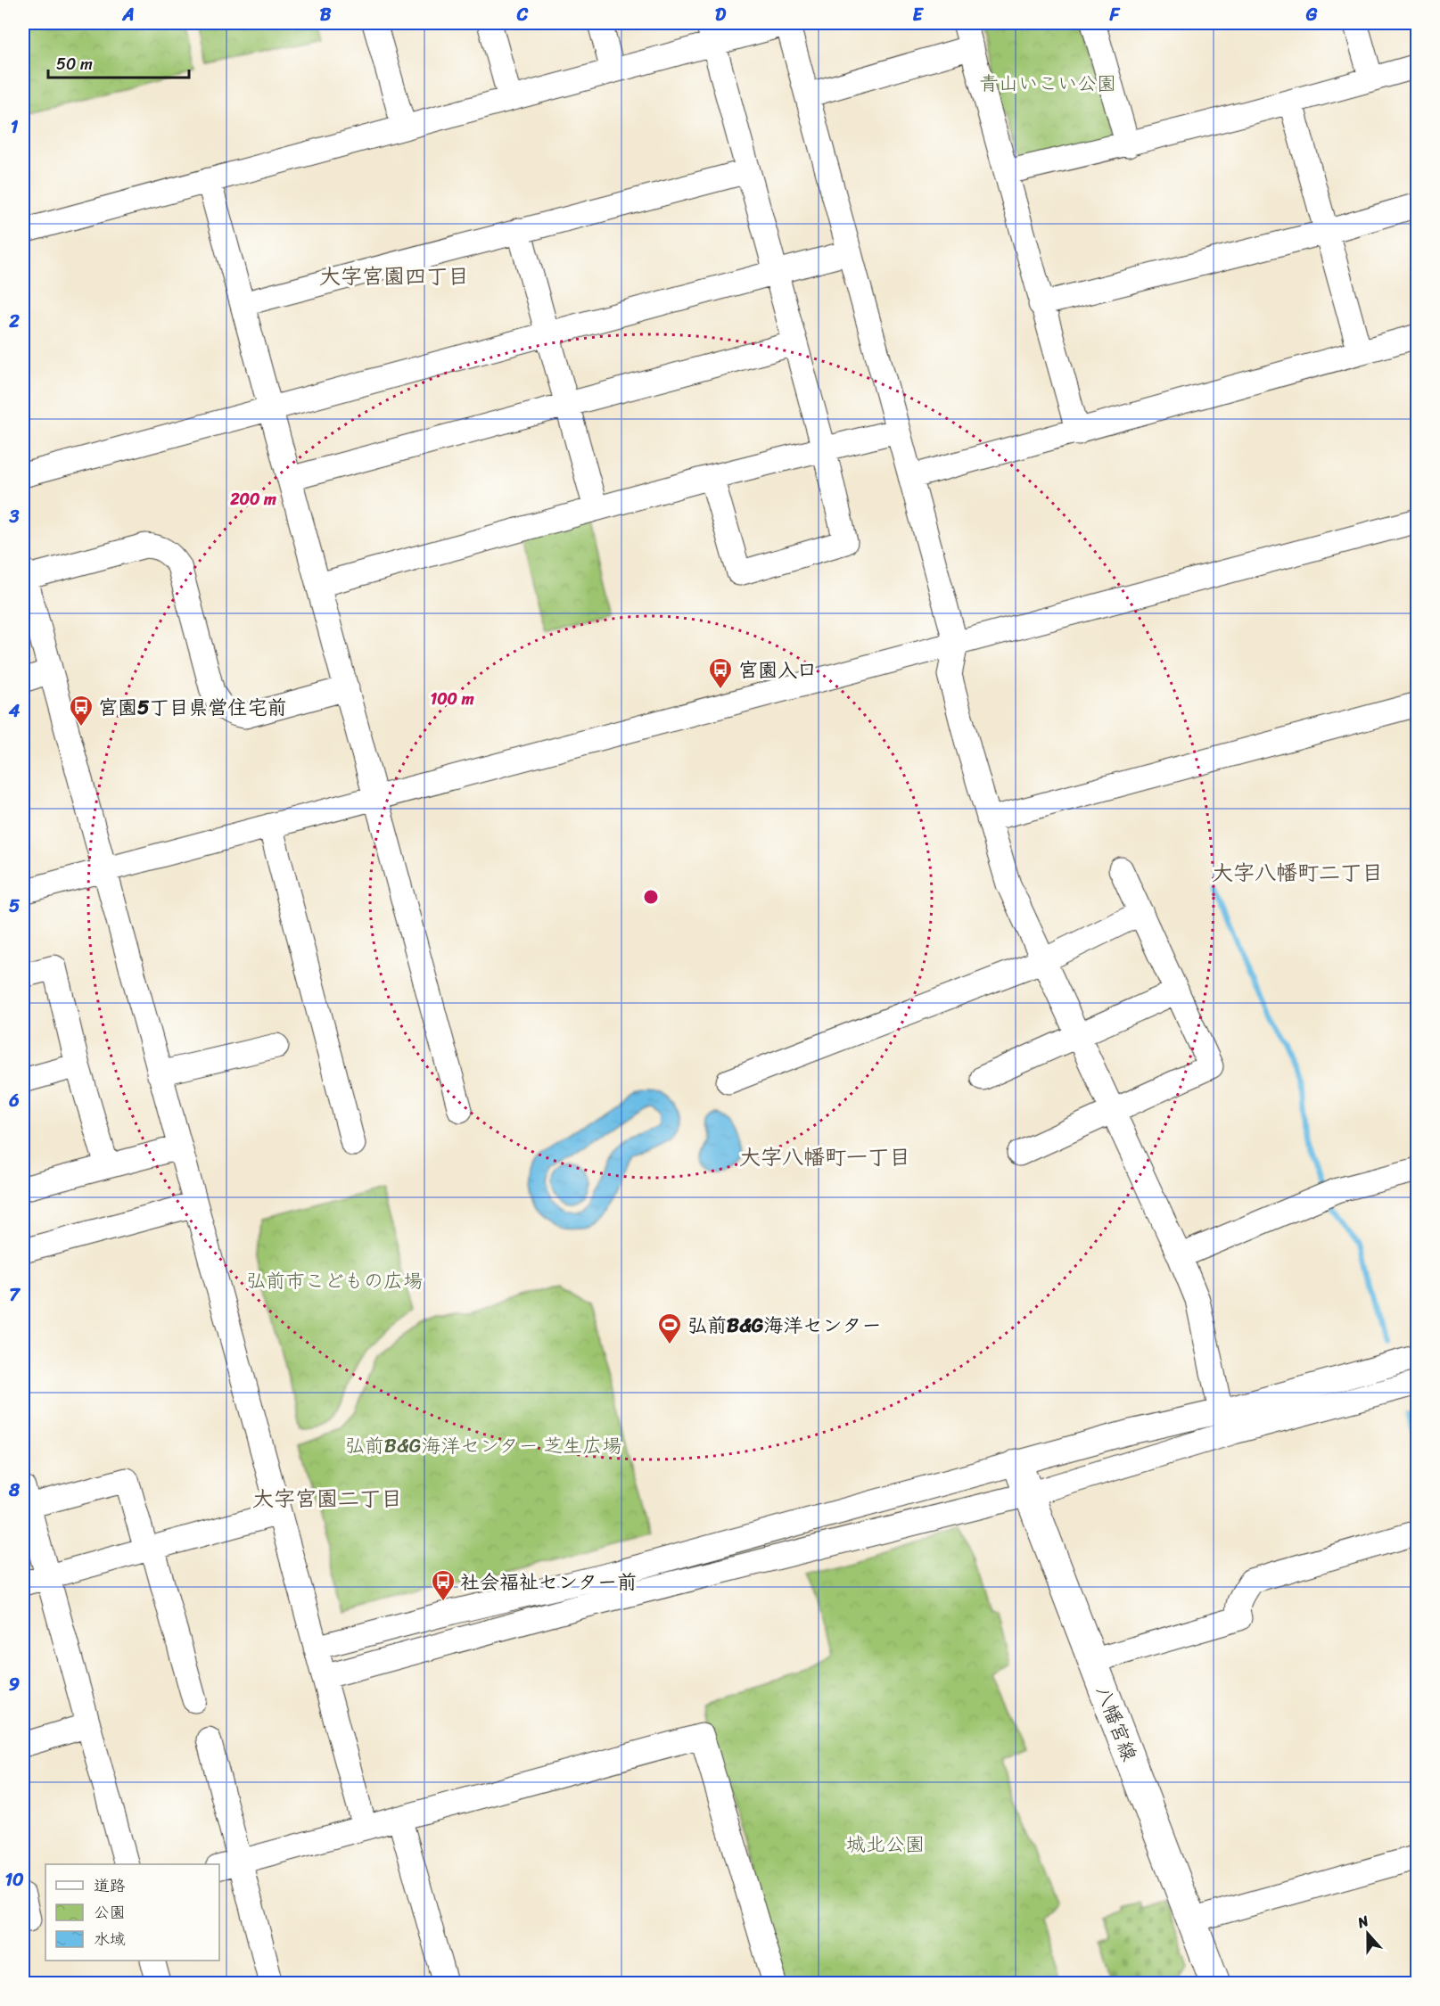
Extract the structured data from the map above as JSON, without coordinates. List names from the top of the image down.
{
  "streets": {
    "main road": ["八幡宮線"]
  },
  "districts": [
    "大字宮園四丁目",
    "大字八幡町二丁目",
    "大字八幡町一丁目",
    "大字宮園二丁目"
  ],
  "parks": [
    "青山いこい公園",
    "弘前市こどもの広場",
    "弘前B&G海洋センター 芝生広場",
    "城北公園"
  ],
  "places": {
    "bus stop": ["宮園入口", "宮園5丁目県営住宅前", "社会福祉センター前"],
    "sports": ["弘前B&G海洋センター"]
  },
  "legend": ["道路", "公園", "水域"],
  "scale_bar": "50 m",
  "north": "top",
  "grid": {
    "columns": [
      "A",
      "B",
      "C",
      "D",
      "E",
      "F",
      "G"
    ],
    "rows": [
      "1",
      "2",
      "3",
      "4",
      "5",
      "6",
      "7",
      "8",
      "9",
      "10"
    ]
  },
  "rings": ["200 m", "100 m"]
}
